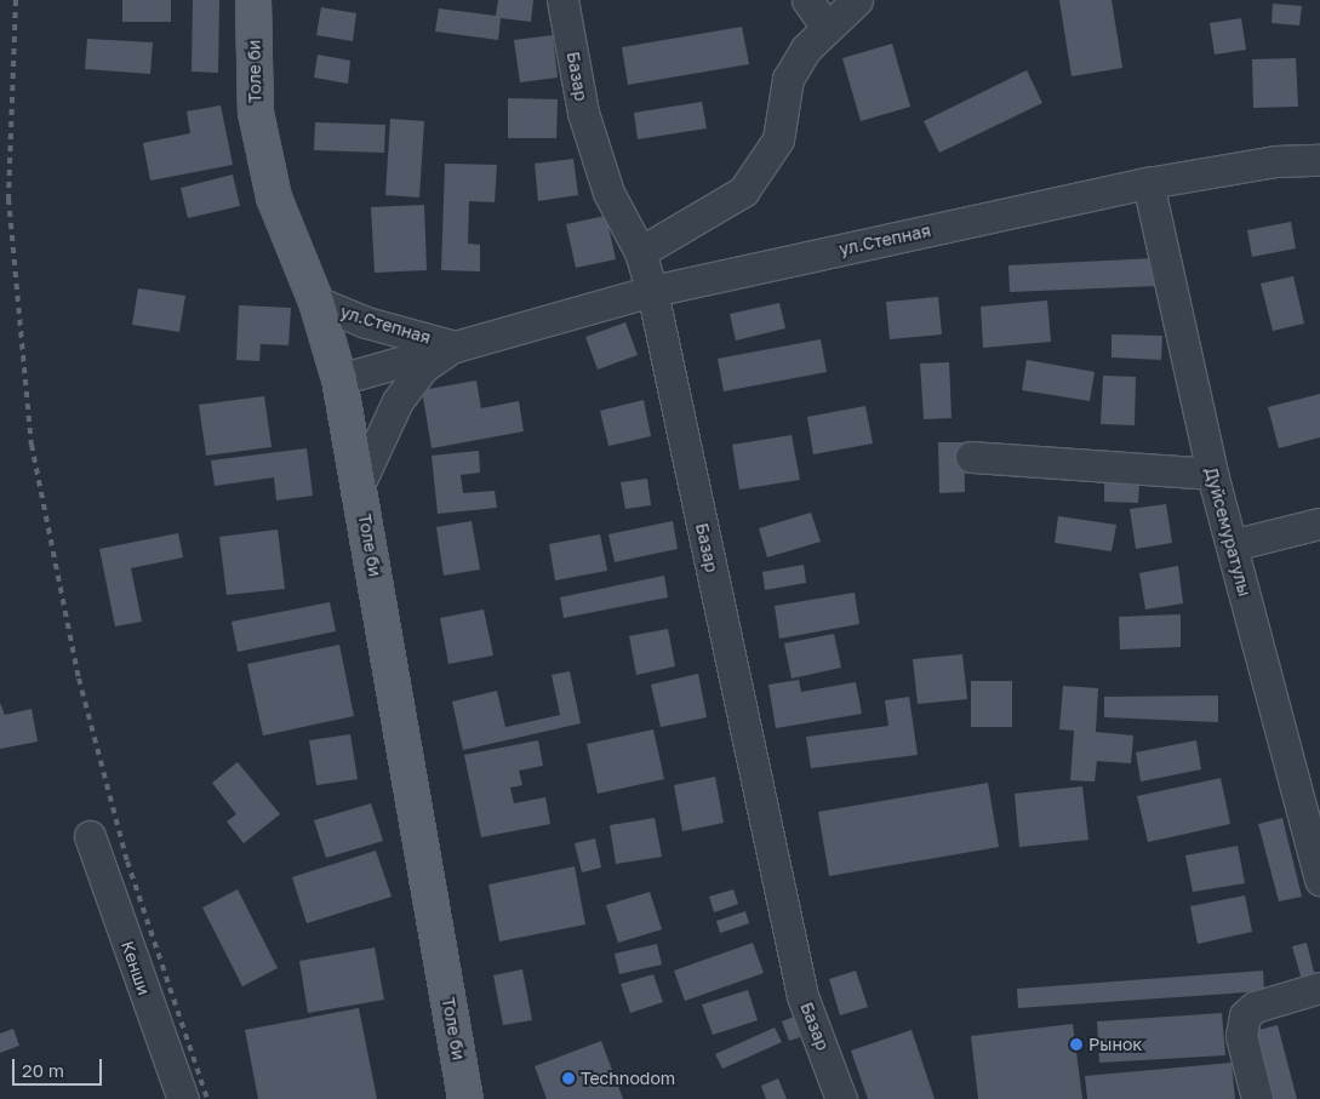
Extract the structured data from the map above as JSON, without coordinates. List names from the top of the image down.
{
  "streets": {
    "main road": ["Толе би"],
    "street": [
      "Базар",
      "ул.Степная",
      "Дуйсемуратулы",
      "Кенши"
    ]
  },
  "crossings": [
    ["Толе би", "ул.Степная"],
    ["Базар", "ул.Степная"],
    ["ул.Степная", "Дуйсемуратулы"]
  ],
  "places": ["Рынок", "Technodom"],
  "scale_bar": "20 m"
}
